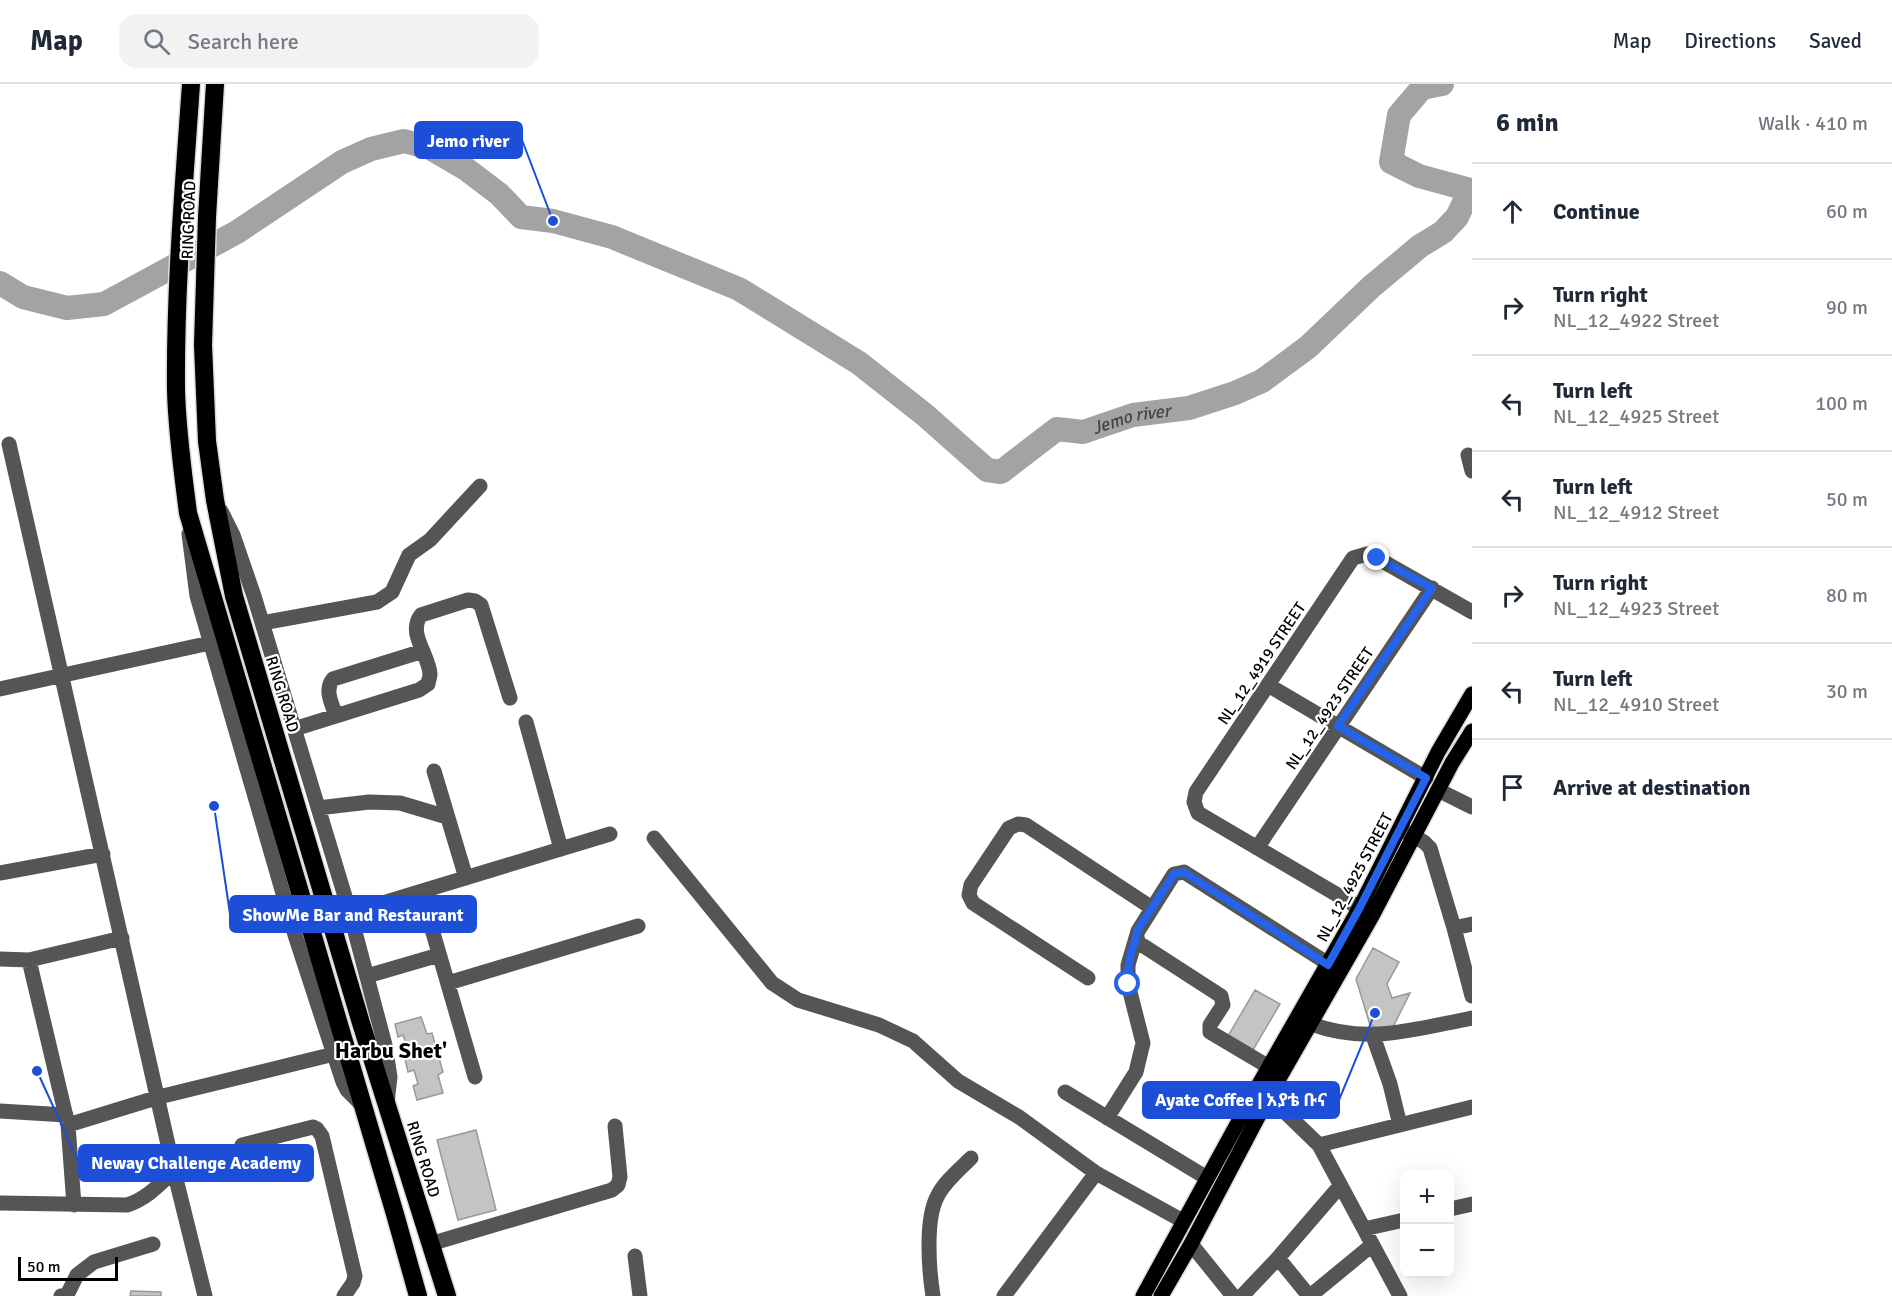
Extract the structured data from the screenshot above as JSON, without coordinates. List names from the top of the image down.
{
  "streets": {
    "highway": ["RING ROAD"],
    "main road": ["NL_12_4925 STREET"],
    "street": ["NL_12_4919 STREET", "NL_12_4923 STREET"]
  },
  "crossings": [
    ["NL_12_4919 STREET", "NL_12_4923 STREET"]
  ],
  "districts": ["Harbu Shet'"],
  "water": ["Jemo river"],
  "places": [
    "Jemo river",
    "ShowMe Bar and Restaurant",
    "Ayate Coffee | አያቴ ቡና",
    "Neway Challenge Academy"
  ],
  "scale_bar": "50 m",
  "page": {
    "header": "Map",
    "search": "Search here",
    "nav": ["Map", "Directions", "Saved"],
    "heading": ["6 min", "Walk · 410 m"],
    "list": [
      ["Continue", "60 m"],
      ["Turn right", "NL_12_4922 Street", "90 m"],
      ["Turn left", "NL_12_4925 Street", "100 m"],
      ["Turn left", "NL_12_4912 Street", "50 m"],
      ["Turn right", "NL_12_4923 Street", "80 m"],
      ["Turn left", "NL_12_4910 Street", "30 m"],
      "Arrive at destination"
    ],
    "map_buttons": ["+", "−"],
    "scale": "50 m"
  }
}
